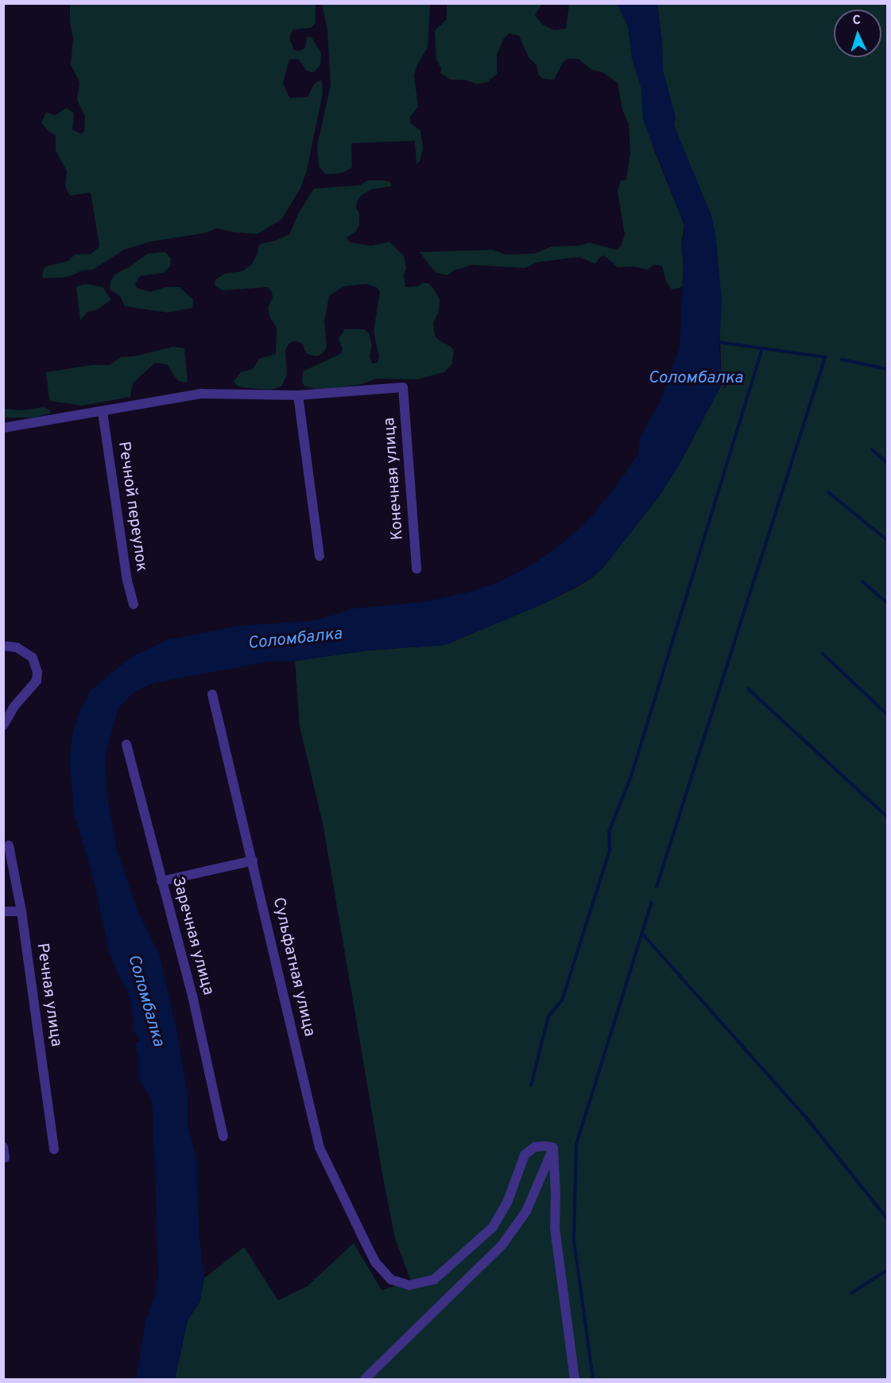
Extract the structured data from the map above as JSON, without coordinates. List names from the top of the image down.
{
  "streets": {
    "street": [
      "Конечная улица",
      "Речной переулок",
      "Заречная улица",
      "Сульфатная улица",
      "Речная улица"
    ]
  },
  "water": ["Соломбалка"],
  "north": "top"
}
